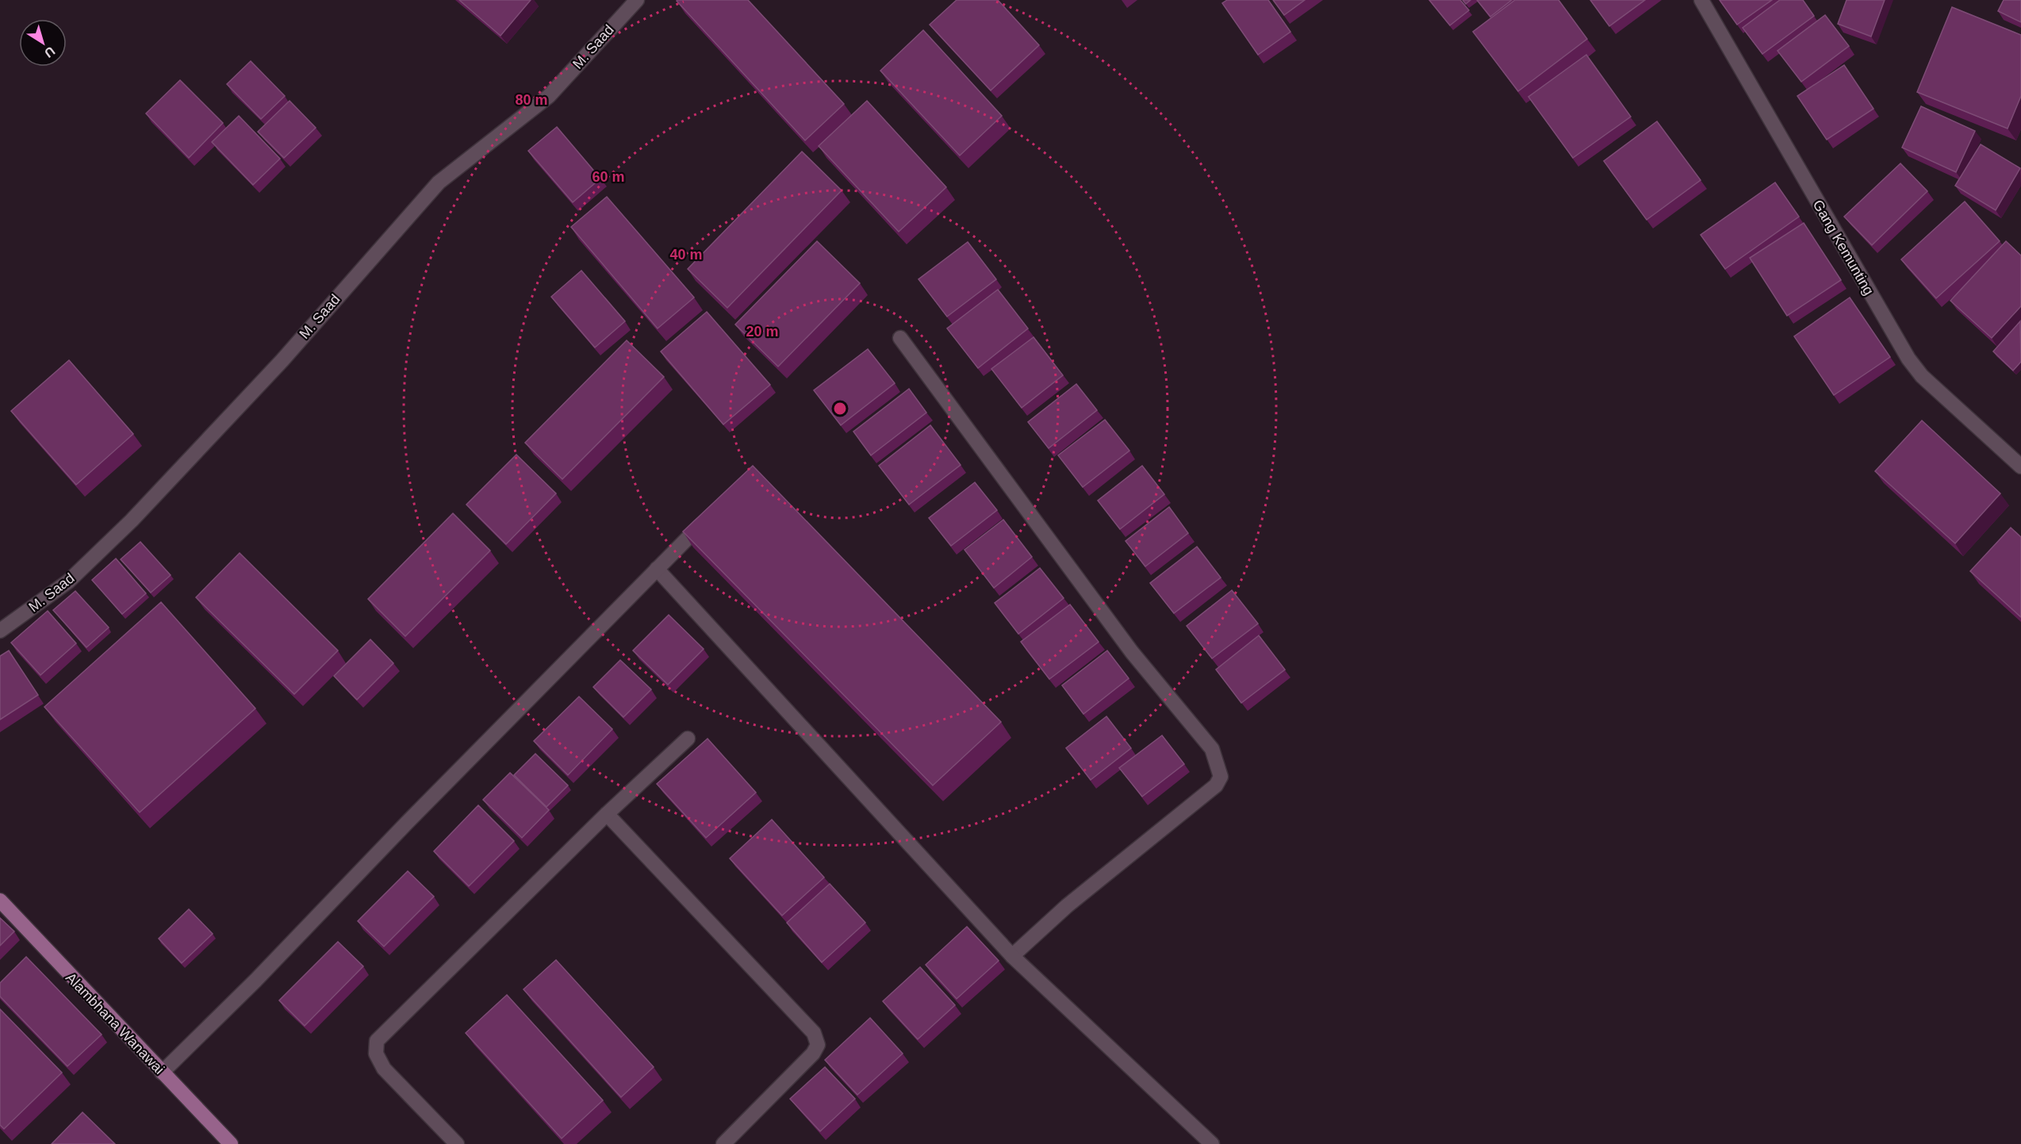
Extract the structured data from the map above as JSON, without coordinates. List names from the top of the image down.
{
  "streets": {
    "main road": ["Alambhana Wanawai"],
    "street": ["M. Saad", "Gang Kemunting"]
  },
  "north": "bottom right",
  "rings": [
    "80 m",
    "60 m",
    "40 m",
    "20 m"
  ]
}
